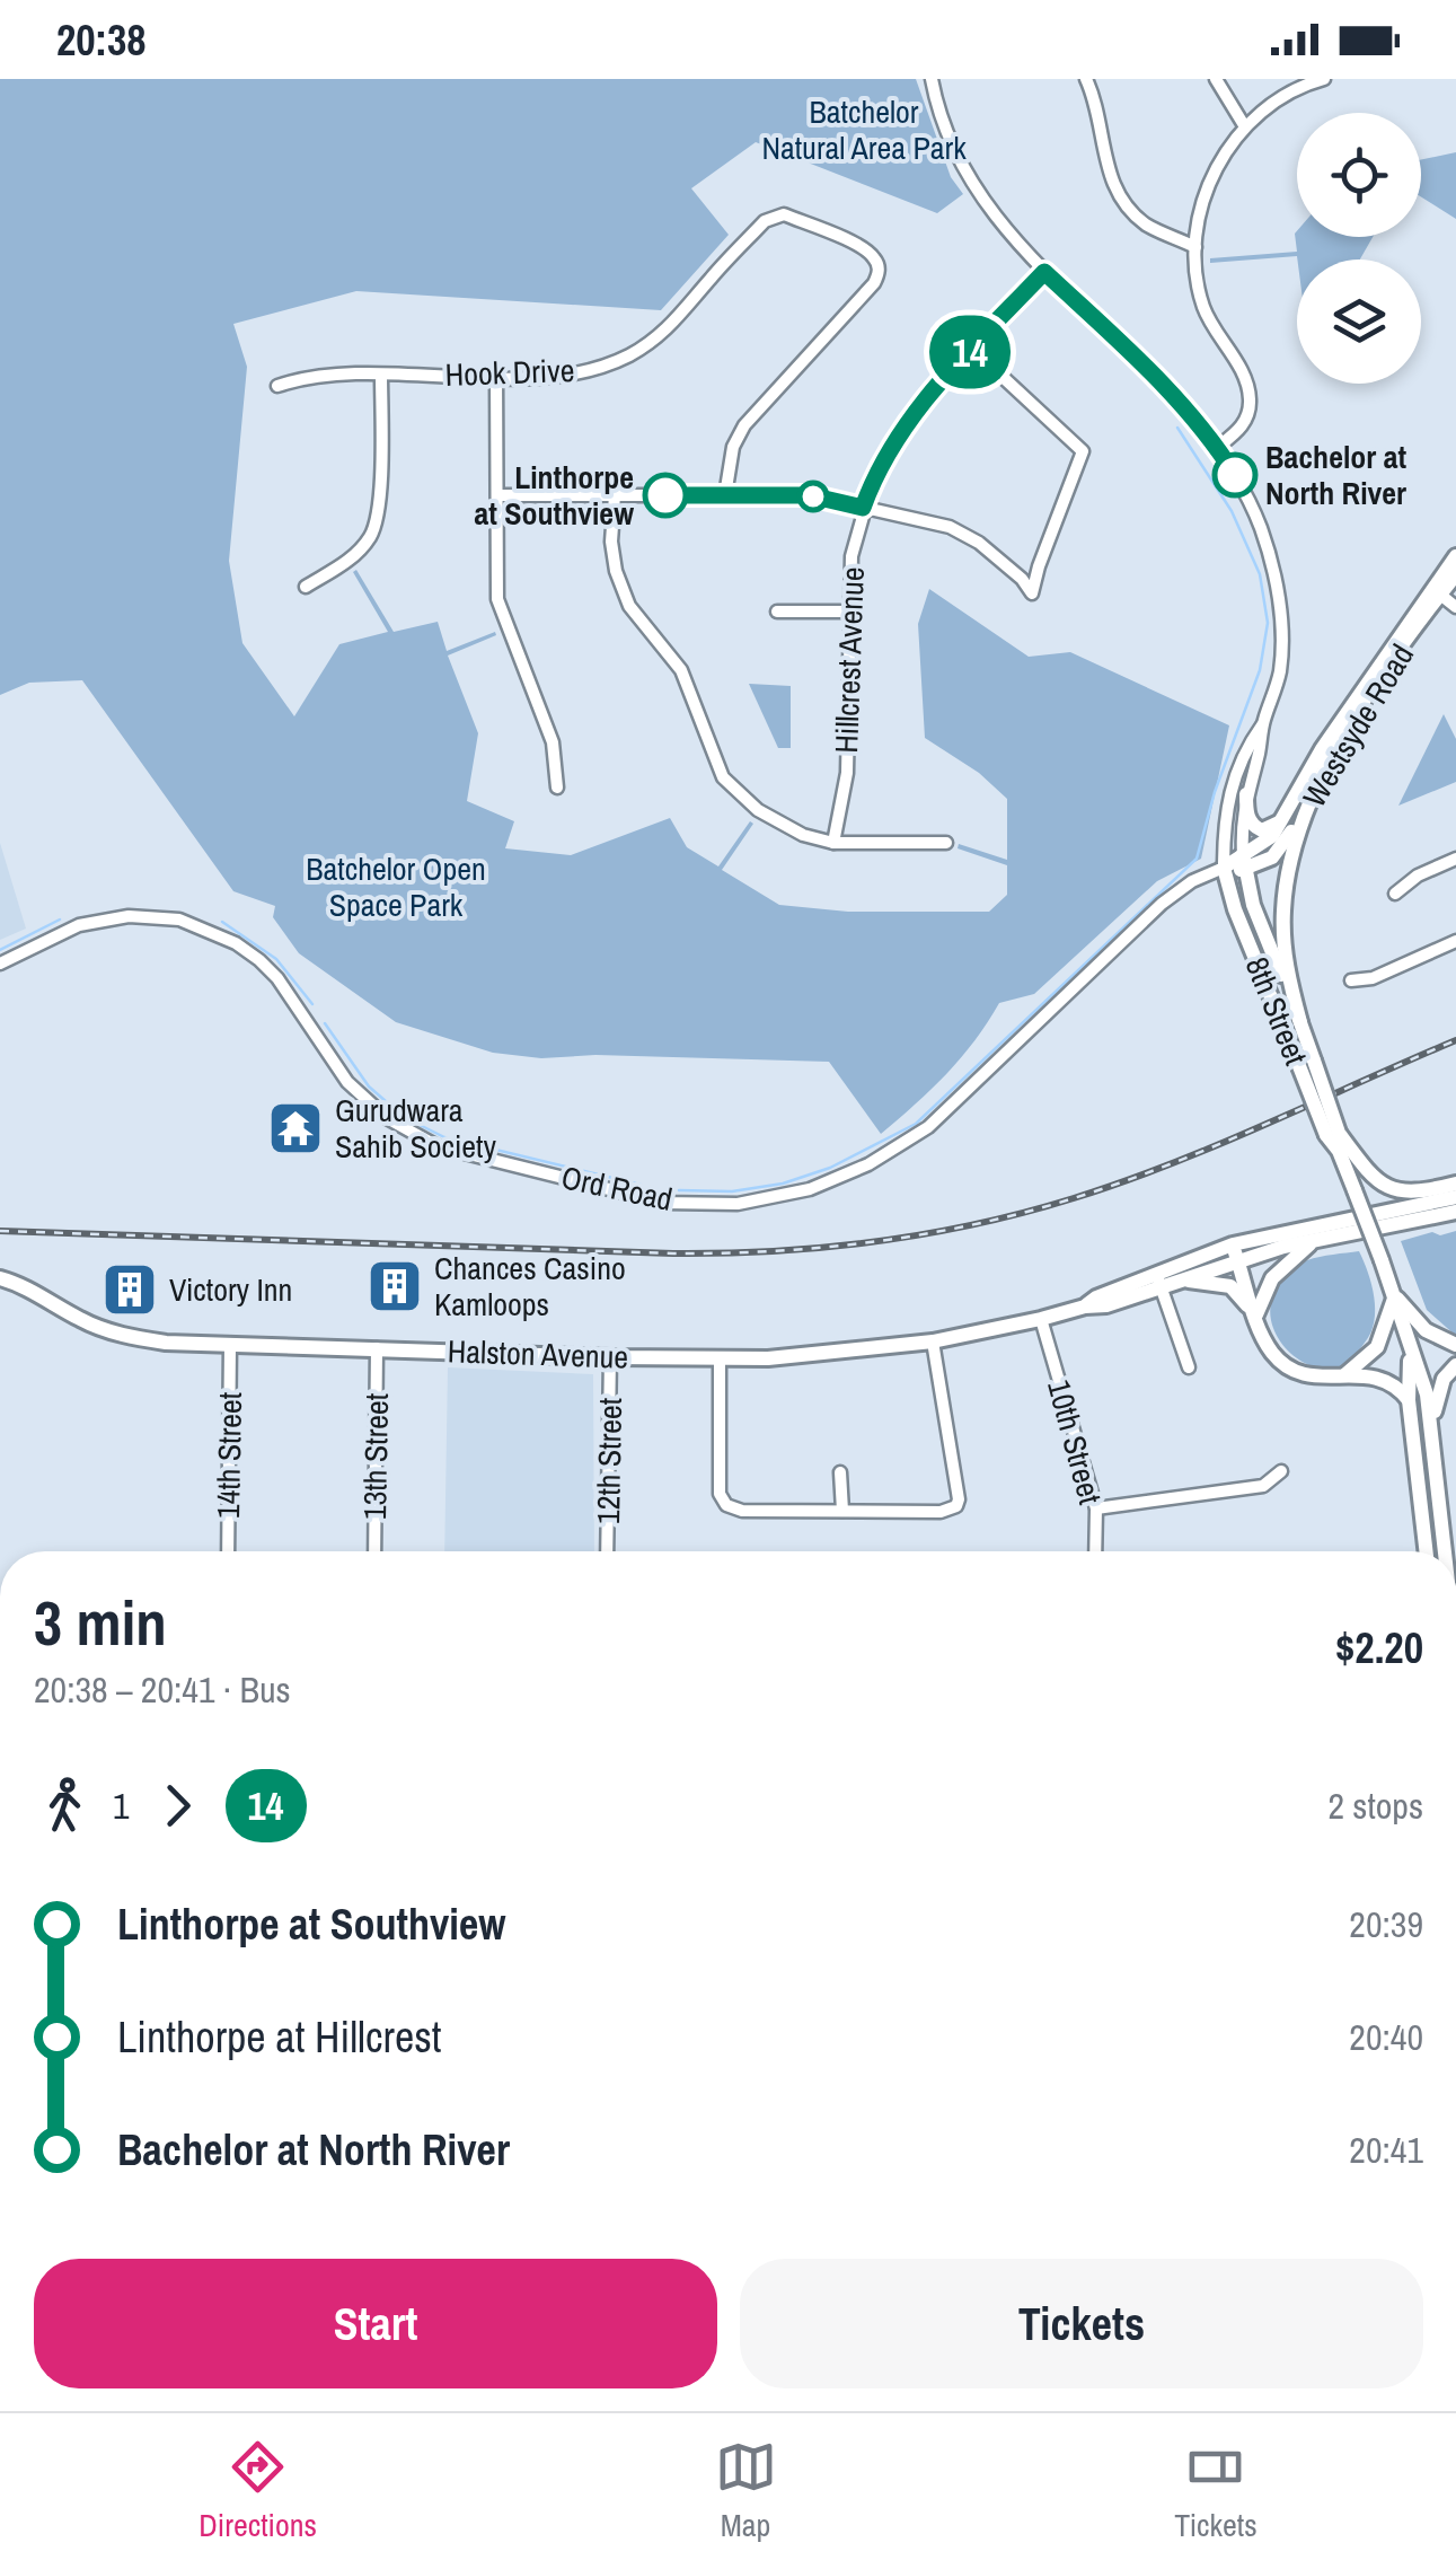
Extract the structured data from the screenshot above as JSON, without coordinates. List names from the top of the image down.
{
  "streets": {
    "main road": ["Westsyde Road", "8th Street", "Halston Avenue"],
    "street": [
      "Hook Drive",
      "Hillcrest Avenue",
      "Ord Road",
      "10th Street",
      "14th Street",
      "13th Street",
      "12th Street"
    ]
  },
  "crossings": [
    ["Westsyde Road", "8th Street"],
    ["8th Street", "Ord Road"],
    ["Halston Avenue", "10th Street"],
    ["Halston Avenue", "14th Street"],
    ["Halston Avenue", "13th Street"],
    ["Halston Avenue", "12th Street"]
  ],
  "parks": ["Batchelor Natural Area Park", "Batchelor Open Space Park"],
  "places": {
    "other": ["Bachelor at North River", "Linthorpe at Southview"],
    "temple": ["Gurudwara Sahib Society"],
    "building": ["Chances Casino Kamloops", "Victory Inn"]
  },
  "lines": ["bus line 14"],
  "page": {
    "status": "20:38",
    "on_map": "14",
    "heading": ["3 min", "20:38 – 20:41 · Bus", "$2.20"],
    "legs": ["1", "14", "2 stops"],
    "list": [
      {
        "name": "Linthorpe at Southview",
        "value": "20:39"
      },
      {
        "name": "Linthorpe at Hillcrest",
        "value": "20:40"
      },
      {
        "name": "Bachelor at North River",
        "value": "20:41"
      }
    ],
    "buttons": ["Start", "Tickets"],
    "tabs": ["Directions", "Map", "Tickets"]
  }
}
